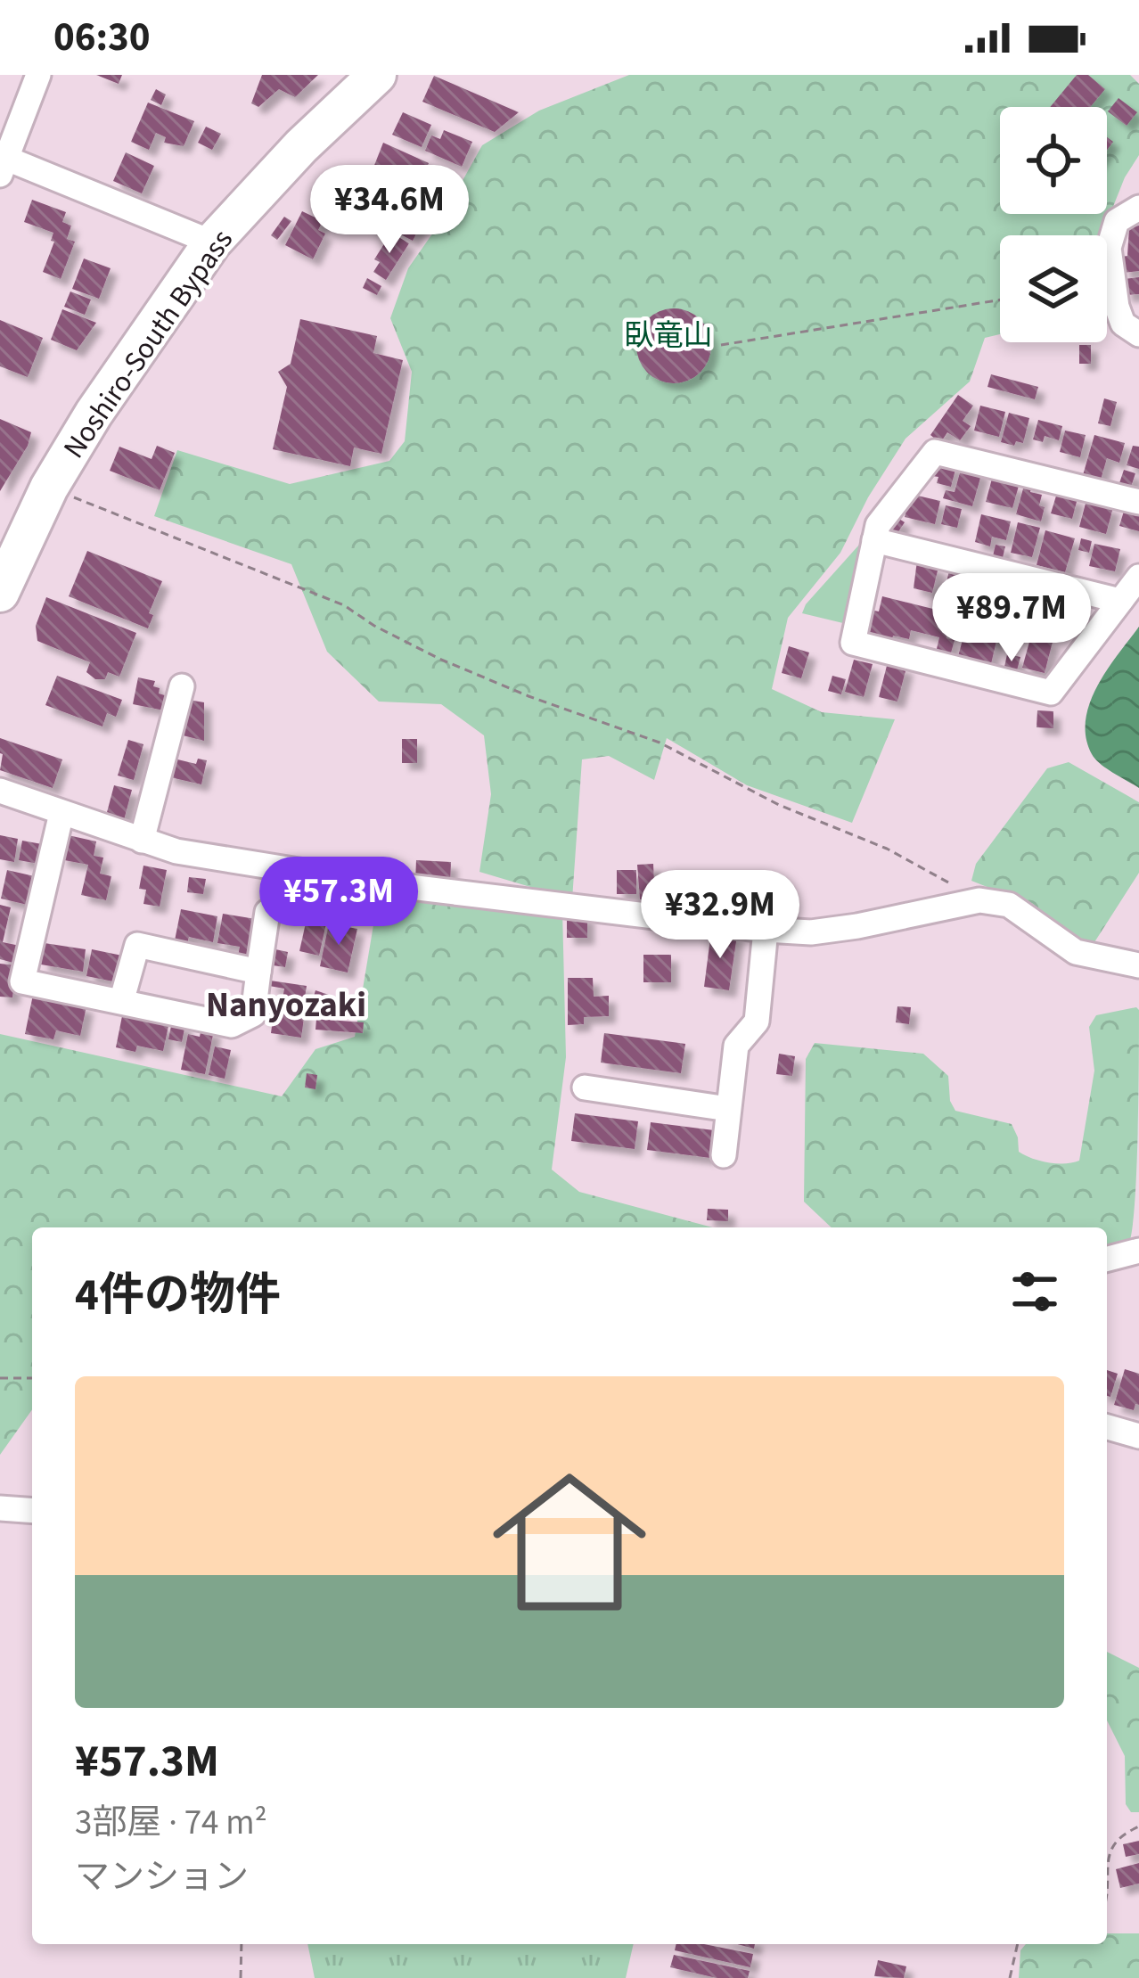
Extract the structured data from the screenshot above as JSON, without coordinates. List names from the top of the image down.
{
  "streets": {
    "highway": ["Noshiro-South Bypass"]
  },
  "districts": ["Nanyozaki"],
  "parks": ["臥竜山"],
  "page": {
    "status": "06:30",
    "price": [
      "¥34.6M",
      "¥89.7M",
      "¥57.3M",
      "¥32.9M"
    ],
    "heading": "4件の物件",
    "list": [
      {
        "name": "¥57.3M",
        "note": "3部屋 · 74 m² · マンション"
      }
    ]
  }
}
